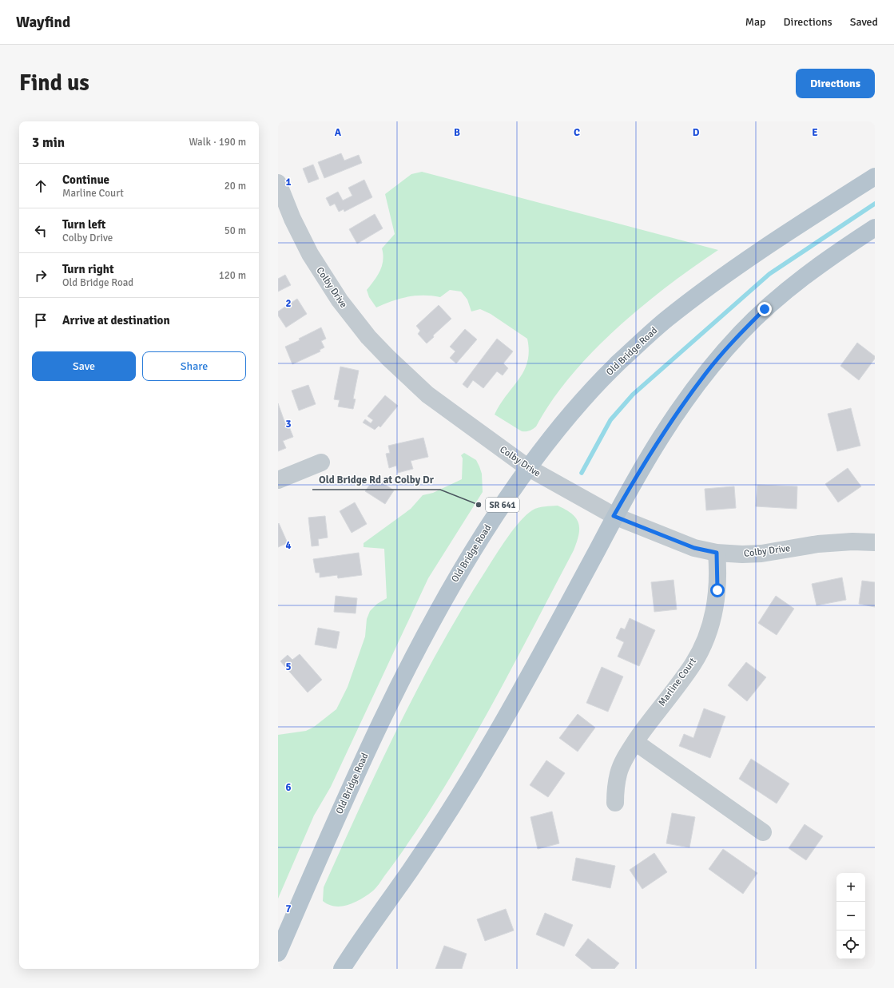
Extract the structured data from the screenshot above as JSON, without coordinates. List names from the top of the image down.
{
  "streets": {
    "main road": ["Old Bridge Road", "SR 641"],
    "street": ["Colby Drive", "Marline Court"]
  },
  "crossings": [
    ["Colby Drive", "Old Bridge Road"],
    ["Colby Drive", "Marline Court"]
  ],
  "places": ["Old Bridge Rd at Colby Dr"],
  "page": {
    "header": "Wayfind",
    "nav": ["Map", "Directions", "Saved"],
    "buttons": [
      "Directions",
      ["Save", "Share"]
    ],
    "title": "Find us",
    "heading": ["3 min", "Walk · 190 m"],
    "list": [
      ["Continue", "Marline Court", "20 m"],
      ["Turn left", "Colby Drive", "50 m"],
      ["Turn right", "Old Bridge Road", "120 m"],
      "Arrive at destination"
    ],
    "map_buttons": ["+", "−"]
  },
  "grid": {
    "columns": [
      "A",
      "B",
      "C",
      "D",
      "E"
    ],
    "rows": [
      "1",
      "2",
      "3",
      "4",
      "5",
      "6",
      "7"
    ]
  }
}
